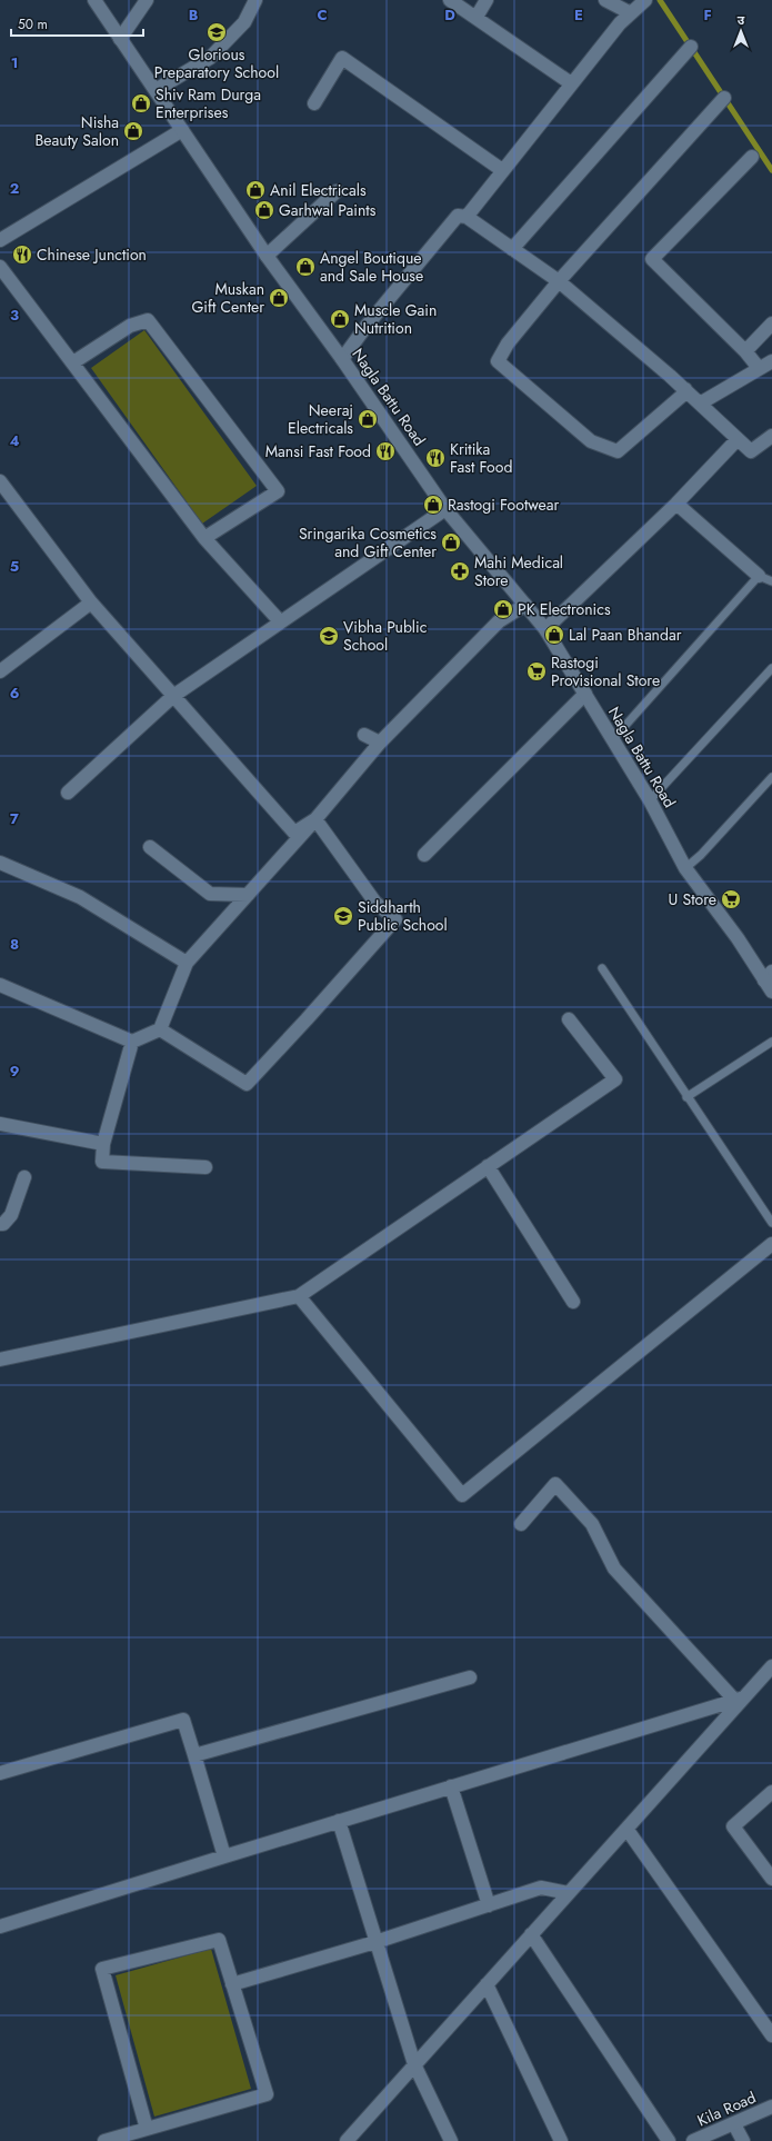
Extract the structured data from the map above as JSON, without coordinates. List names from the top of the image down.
{
  "streets": {
    "street": ["Nagla Battu Road", "Kila Road"]
  },
  "places": {
    "school or university": ["Glorious Preparatory School", "Vibha Public School", "Siddharth Public School"],
    "shop": [
      "Shiv Ram Durga Enterprises",
      "Nisha Beauty Salon",
      "Anil Electricals",
      "Garhwal Paints",
      "Angel Boutique and Sale House",
      "Muskan Gift Center",
      "Muscle Gain Nutrition",
      "Neeraj Electricals",
      "Rastogi Footwear",
      "Sringarika Cosmetics and Gift Center",
      "PK Electronics",
      "Lal Paan Bhandar"
    ],
    "restaurant": ["Chinese Junction", "Mansi Fast Food", "Kritika Fast Food"],
    "pharmacy": ["Mahi Medical Store"],
    "supermarket": ["Rastogi Provisional Store", "U Store"]
  },
  "scale_bar": "50 m",
  "north": "top",
  "grid": {
    "columns": [
      "B",
      "C",
      "D",
      "E",
      "F"
    ],
    "rows": [
      "1",
      "2",
      "3",
      "4",
      "5",
      "6",
      "7",
      "8",
      "9"
    ]
  }
}
